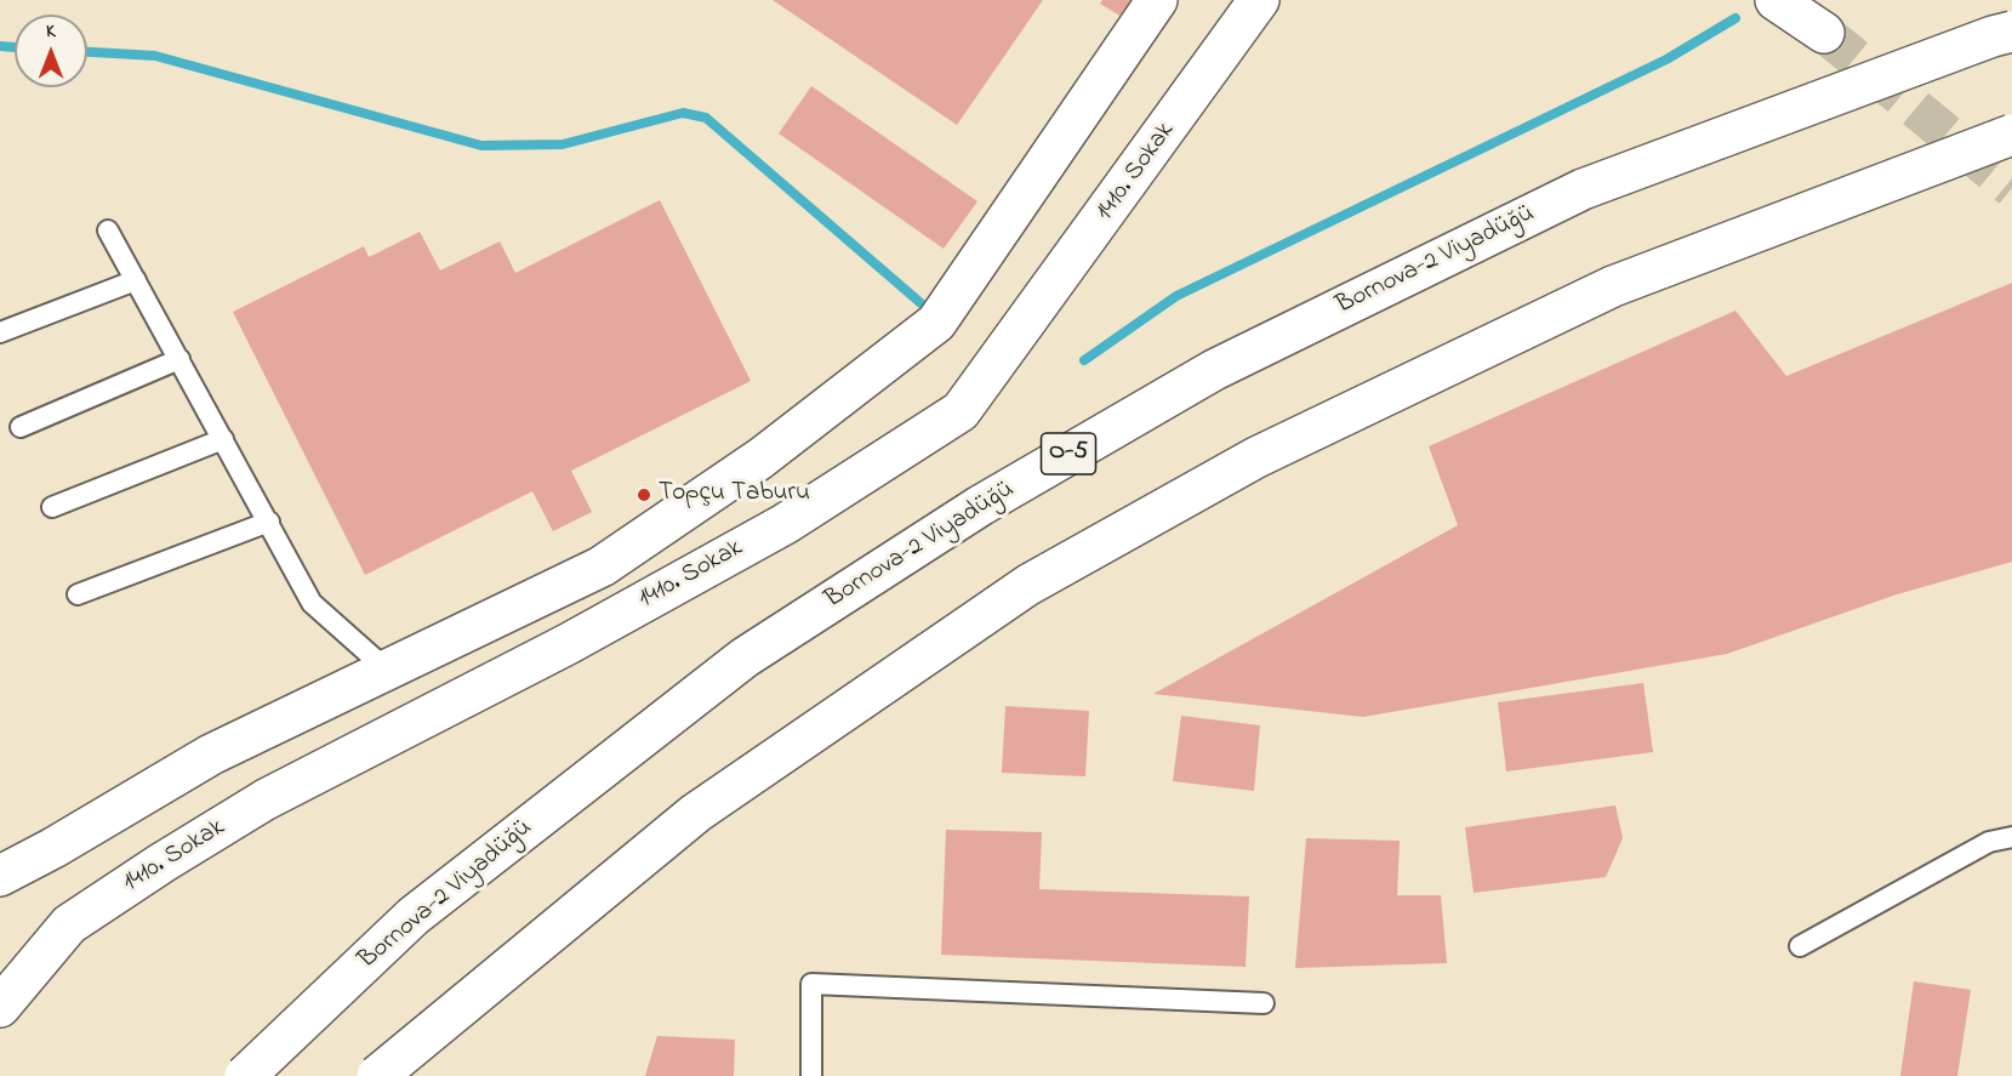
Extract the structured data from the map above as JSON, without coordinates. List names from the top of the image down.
{
  "streets": {
    "main road": ["1410. Sokak", "Bornova-2 Viyadüğü", "O-5"]
  },
  "places": ["Topçu Taburu"],
  "north": "top"
}
